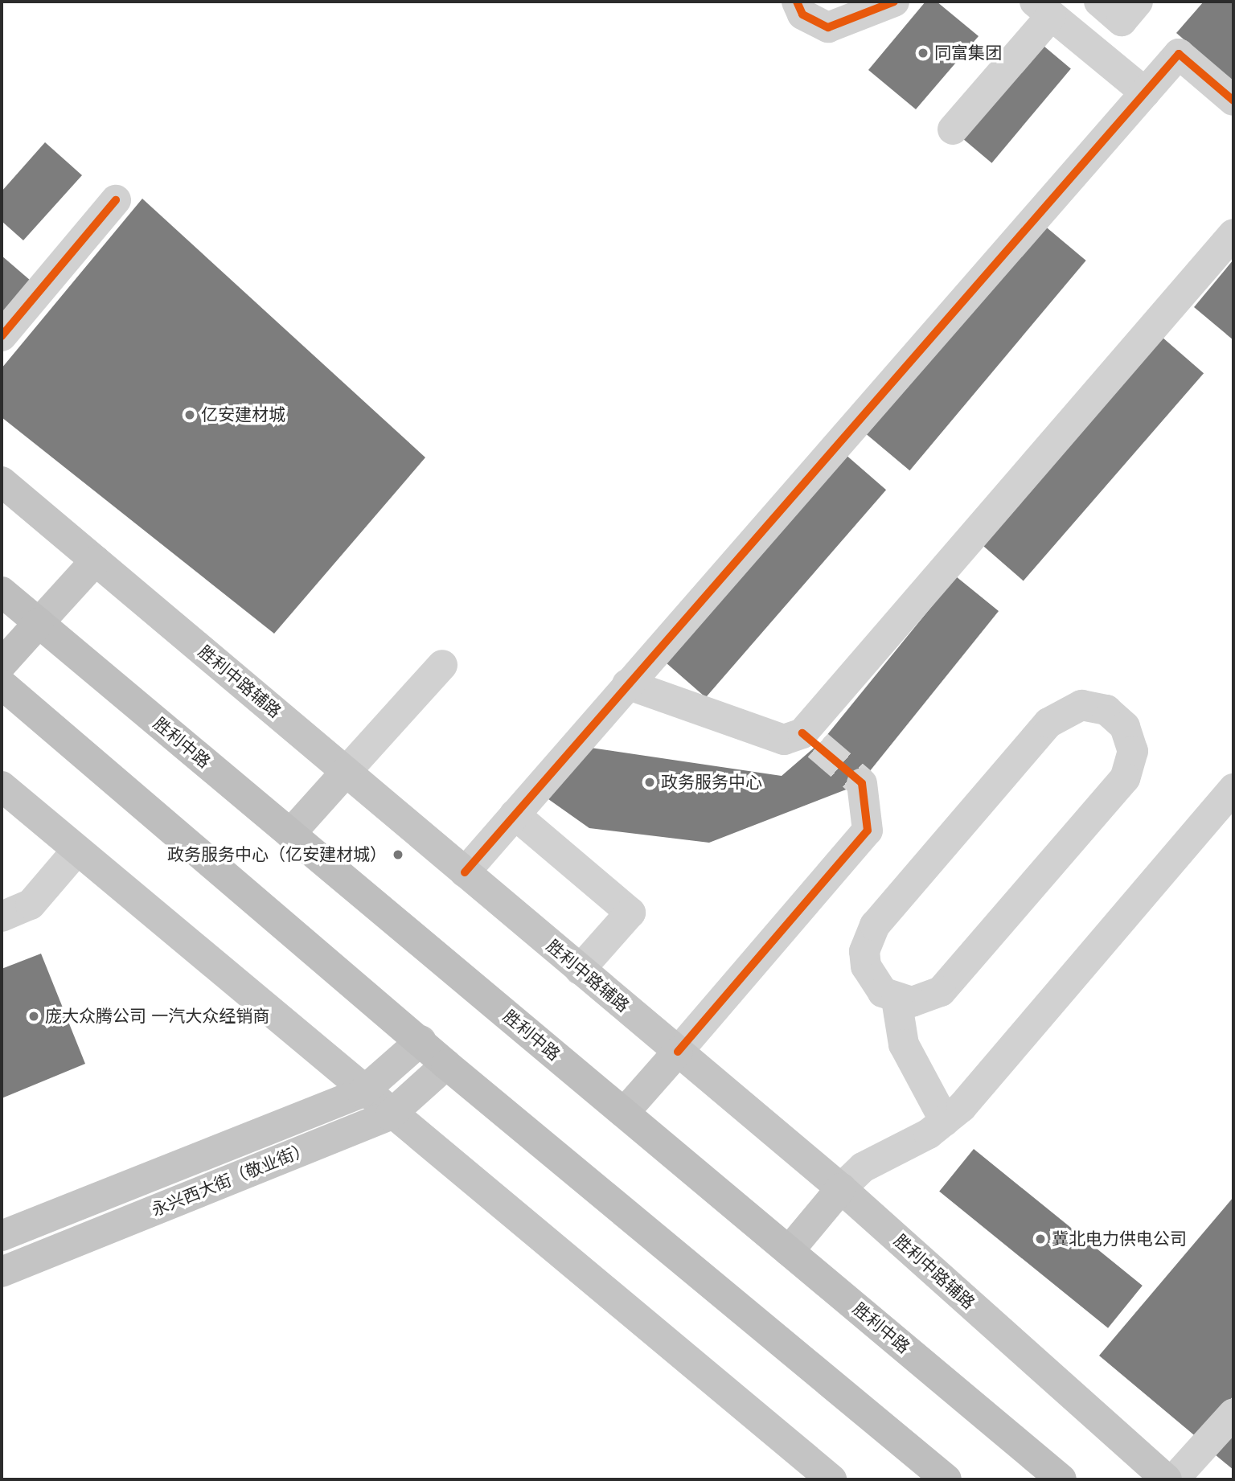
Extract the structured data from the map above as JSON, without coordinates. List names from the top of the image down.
{
  "streets": {
    "highway": ["胜利中路"],
    "main road": ["胜利中路辅路", "永兴西大街（敬业街）"]
  },
  "places": [
    "同富集团",
    "亿安建材城",
    "政务服务中心",
    "政务服务中心（亿安建材城）",
    "庞大众腾公司 一汽大众经销商",
    "冀北电力供电公司"
  ]
}
